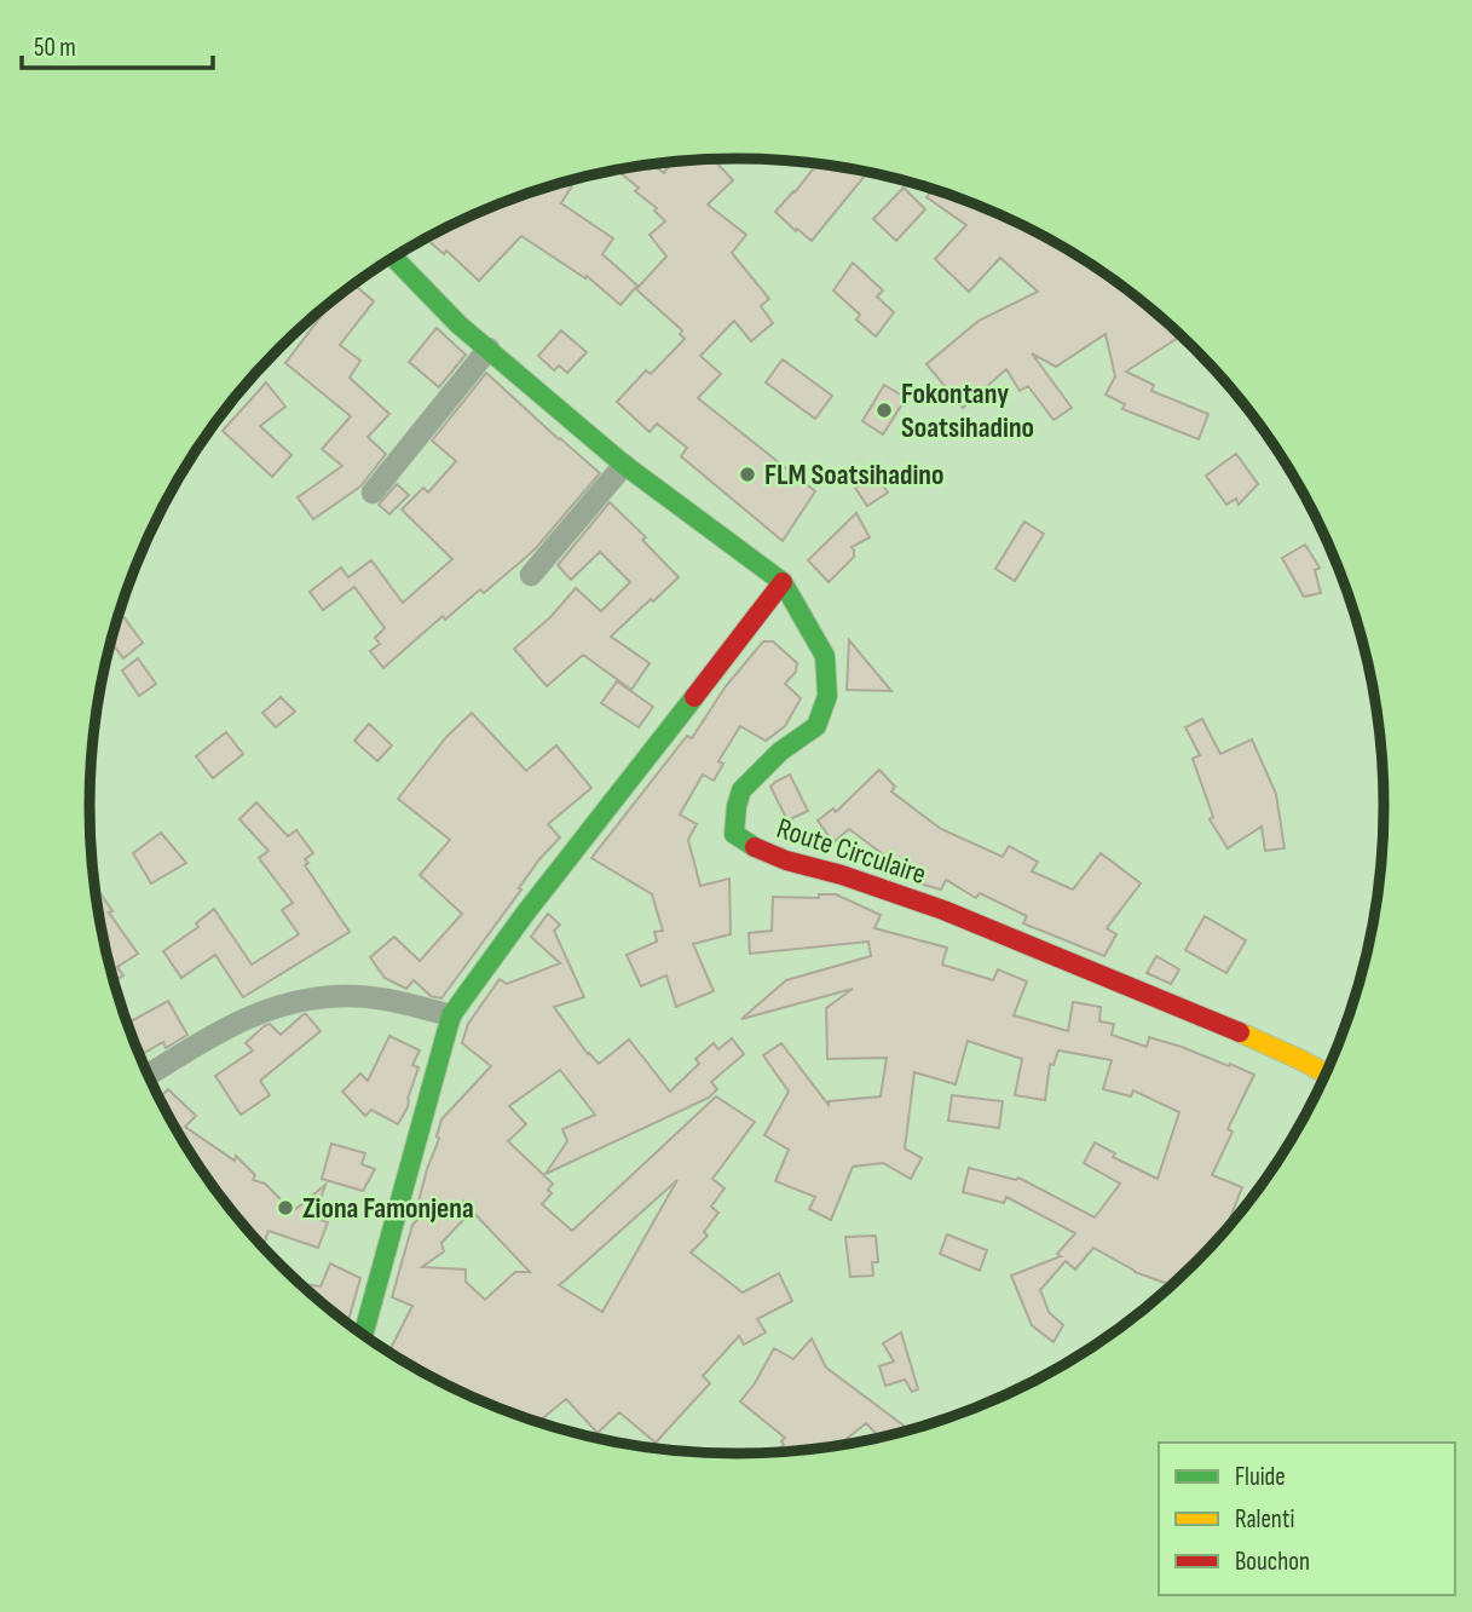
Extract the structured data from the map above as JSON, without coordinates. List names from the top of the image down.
{
  "streets": {
    "street": ["Route Circulaire"]
  },
  "places": ["Fokontany Soatsihadino", "FLM Soatsihadino", "Ziona Famonjena"],
  "legend": ["Fluide", "Ralenti", "Bouchon"],
  "scale_bar": "50 m"
}
